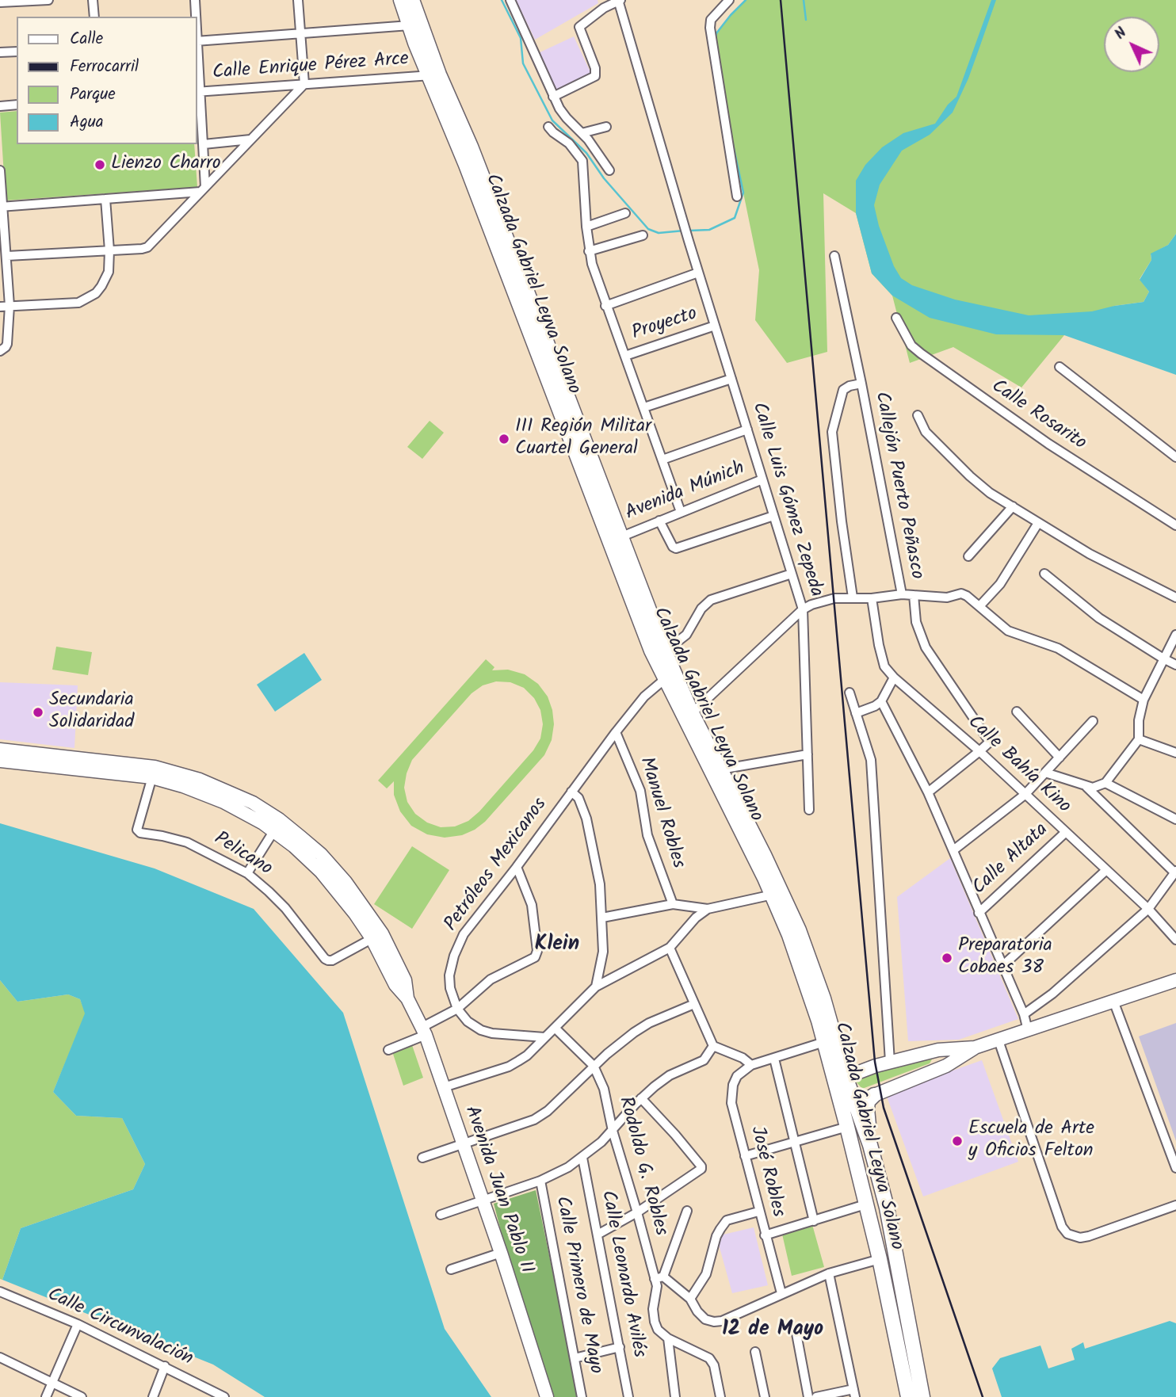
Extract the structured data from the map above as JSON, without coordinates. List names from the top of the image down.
{
  "streets": {
    "main road": ["Calzada Gabriel Leyva Solano", "Avenida Juan Pablo II"],
    "street": [
      "Calle Enrique Pérez Arce",
      "Proyecto",
      "Calle Rosarito",
      "Callejón Puerto Peñasco",
      "Avenida Múnich",
      "Calle Luis Gómez Zepeda",
      "Calle Bahía Kino",
      "Manuel Robles",
      "Pelicano",
      "Calle Altata",
      "Petróleos Mexicanos",
      "Rodoldo G. Robles",
      "José Robles",
      "Calle Leonardo Avilés",
      "Calle Primero de Mayo",
      "Calle Circunvalación"
    ]
  },
  "crossings": [
    ["Calle Enrique Pérez Arce", "Calzada Gabriel Leyva Solano"],
    ["Calzada Gabriel Leyva Solano", "Avenida Múnich"],
    ["Calzada Gabriel Leyva Solano", "Petróleos Mexicanos"],
    ["Proyecto", "Calle Luis Gómez Zepeda"],
    ["Avenida Múnich", "Calle Luis Gómez Zepeda"],
    ["Calle Bahía Kino", "Calle Altata"],
    ["Manuel Robles", "Petróleos Mexicanos"],
    ["Pelicano", "Avenida Juan Pablo II"]
  ],
  "districts": ["Klein", "12 de Mayo"],
  "places": [
    "Lienzo Charro",
    "III Región Militar Cuartel General",
    "Secundaria Solidaridad",
    "Preparatoria Cobaes 38",
    "Escuela de Arte y Oficios Felton"
  ],
  "legend": [
    "Calle",
    "Ferrocarril",
    "Parque",
    "Agua"
  ],
  "north": "top left"
}
